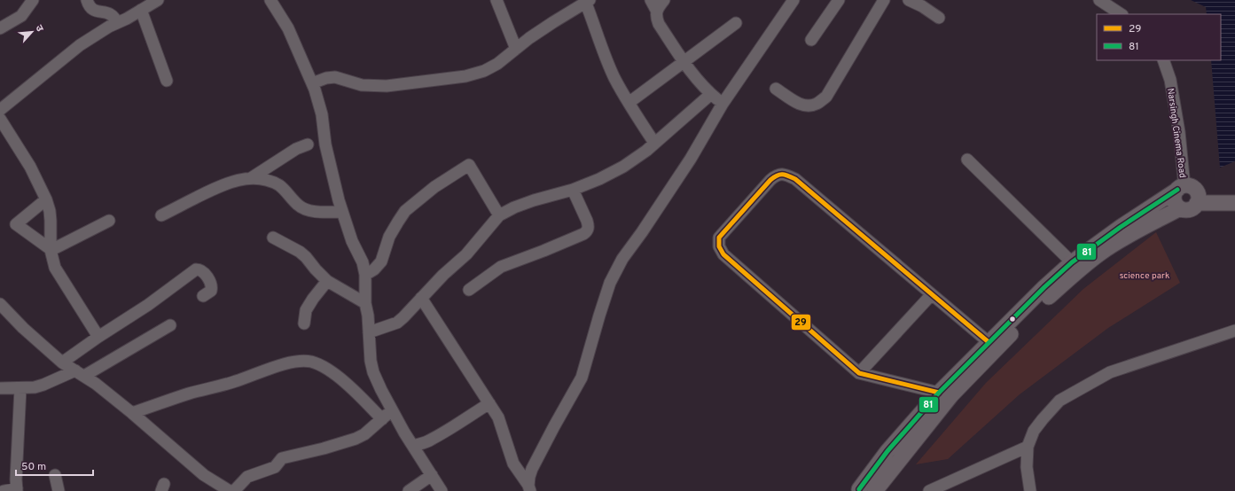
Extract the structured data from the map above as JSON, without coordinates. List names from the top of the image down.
{
  "streets": {
    "street": ["Narsingh Cinema Road"]
  },
  "parks": ["science park"],
  "lines": ["transit line 29", "transit line 81"],
  "legend": ["29", "81"],
  "scale_bar": "50 m",
  "north": "top right"
}
